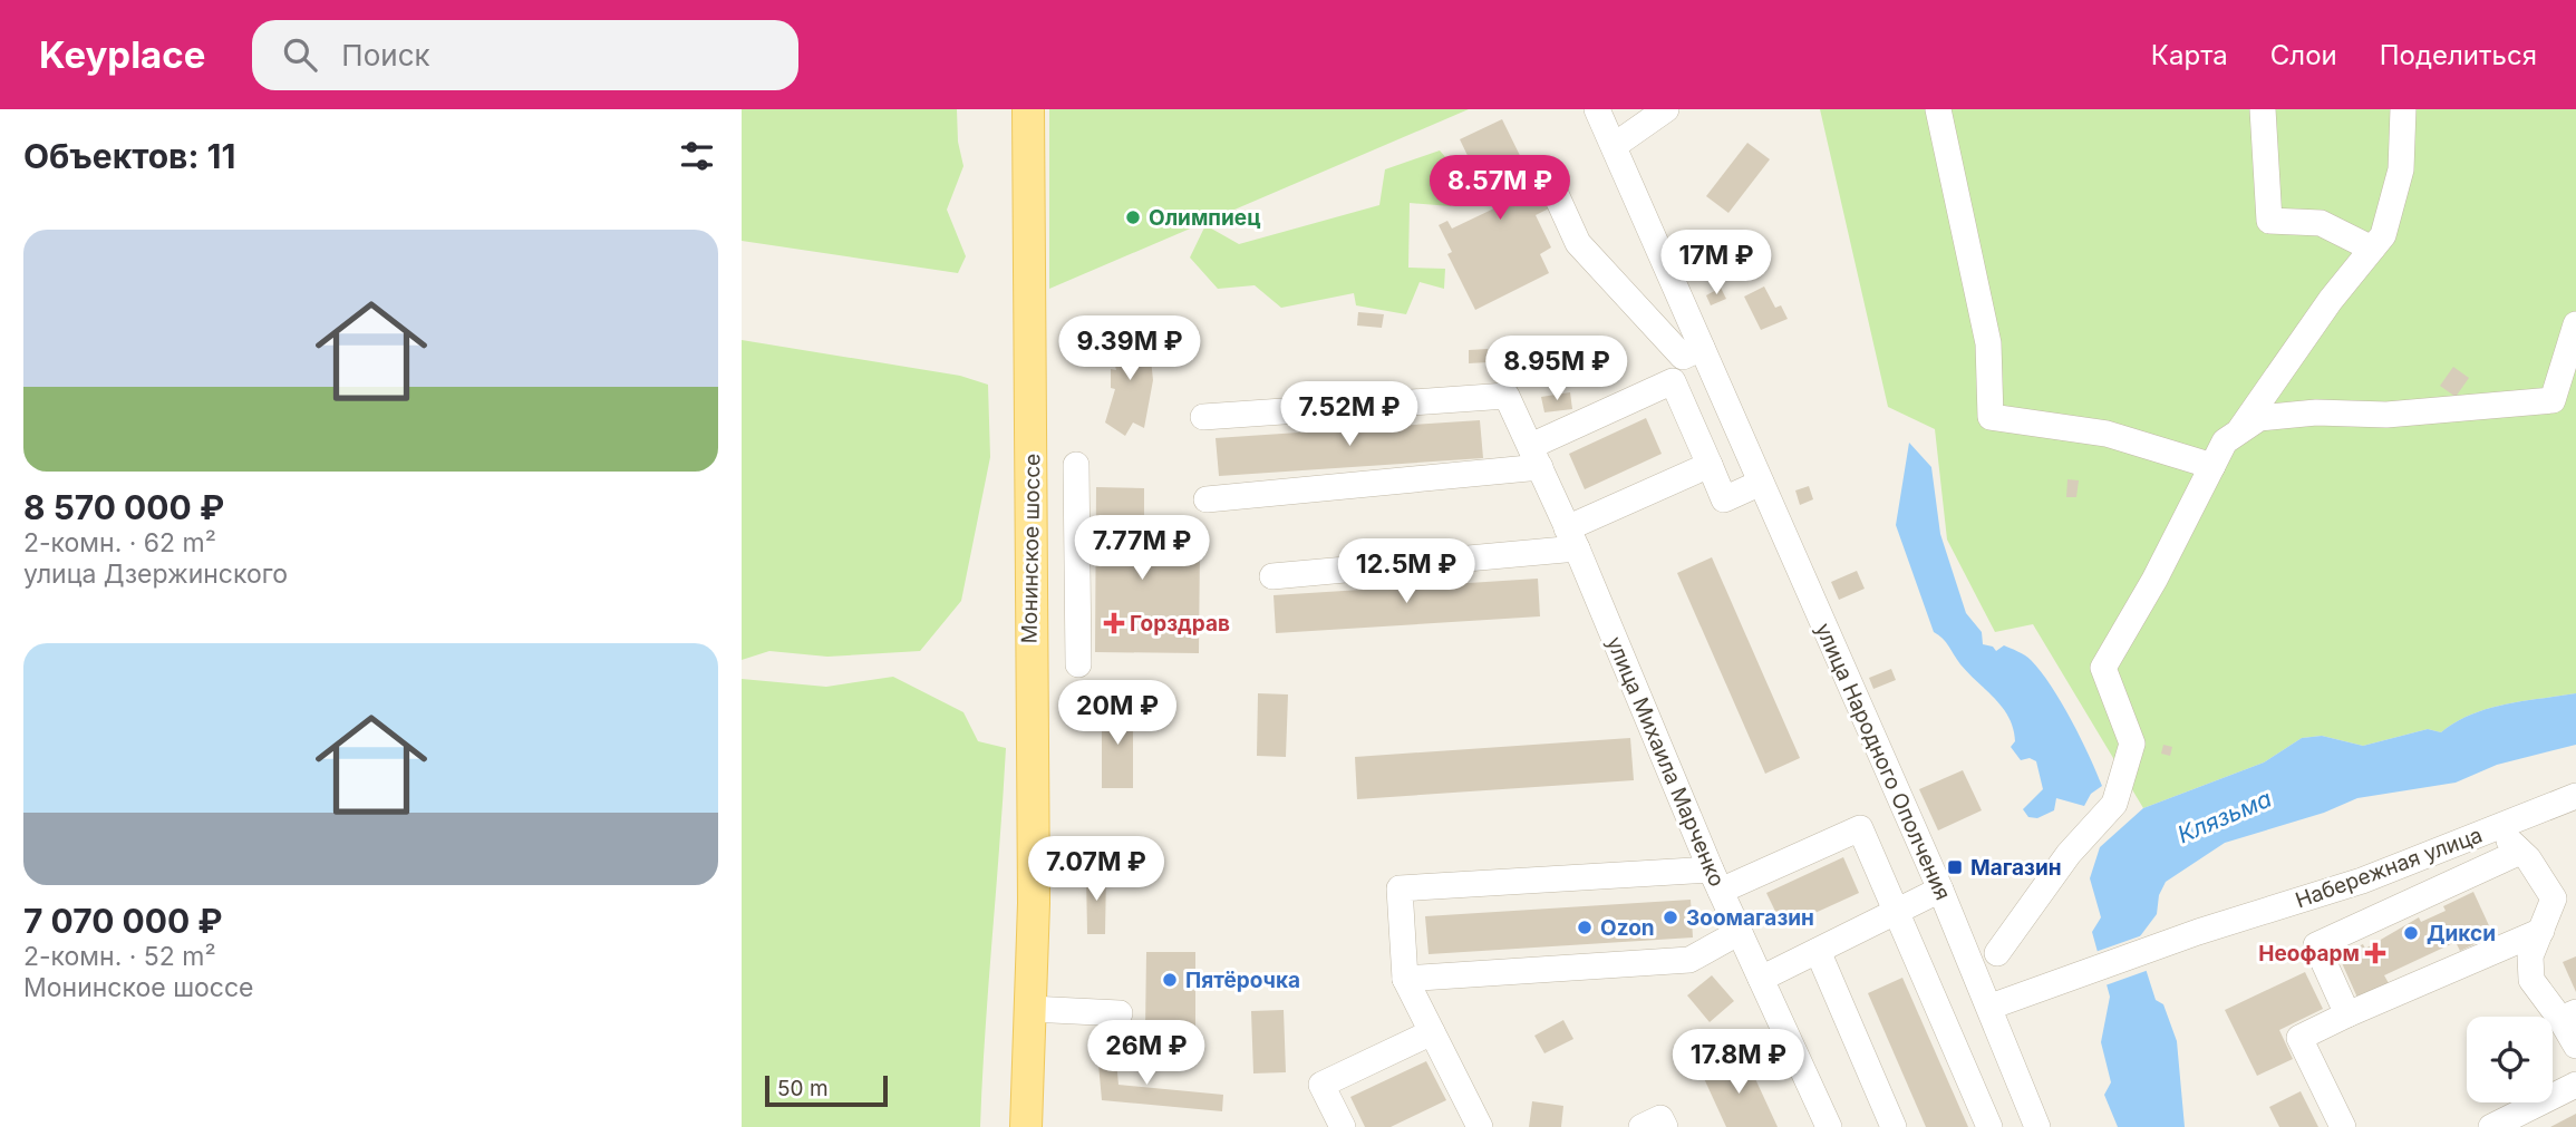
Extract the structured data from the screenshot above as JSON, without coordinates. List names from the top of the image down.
{
  "streets": {
    "main road": ["Монинское шоссе"],
    "street": ["улица Михаила Марченко", "улица Народного Ополчения", "Набережная улица"]
  },
  "crossings": [
    ["улица Народного Ополчения", "Набережная улица"]
  ],
  "water": ["Клязьма"],
  "places": {
    "other": [
      "Олимпиец",
      "Зоомагазин",
      "Ozon",
      "Дикси",
      "Пятёрочка"
    ],
    "health": ["Горздрав", "Неофарм"],
    "transit": ["Магазин"]
  },
  "scale_bar": "50 m",
  "page": {
    "header": "Keyplace",
    "search": "Поиск",
    "nav": ["Карта", "Слои", "Поделиться"],
    "heading": "Объектов: 11",
    "price": [
      "8.57M ₽",
      "17M ₽",
      "9.39M ₽",
      "8.95M ₽",
      "7.52M ₽",
      "7.77M ₽",
      "12.5M ₽",
      "20M ₽",
      "7.07M ₽",
      "26M ₽",
      "17.8M ₽"
    ],
    "list": [
      {
        "name": "8 570 000 ₽",
        "note": "2-комн. · 62 m² · улица Дзержинского"
      },
      {
        "name": "7 070 000 ₽",
        "note": "2-комн. · 52 m² · Монинское шоссе"
      }
    ],
    "scale": "50 m"
  }
}
